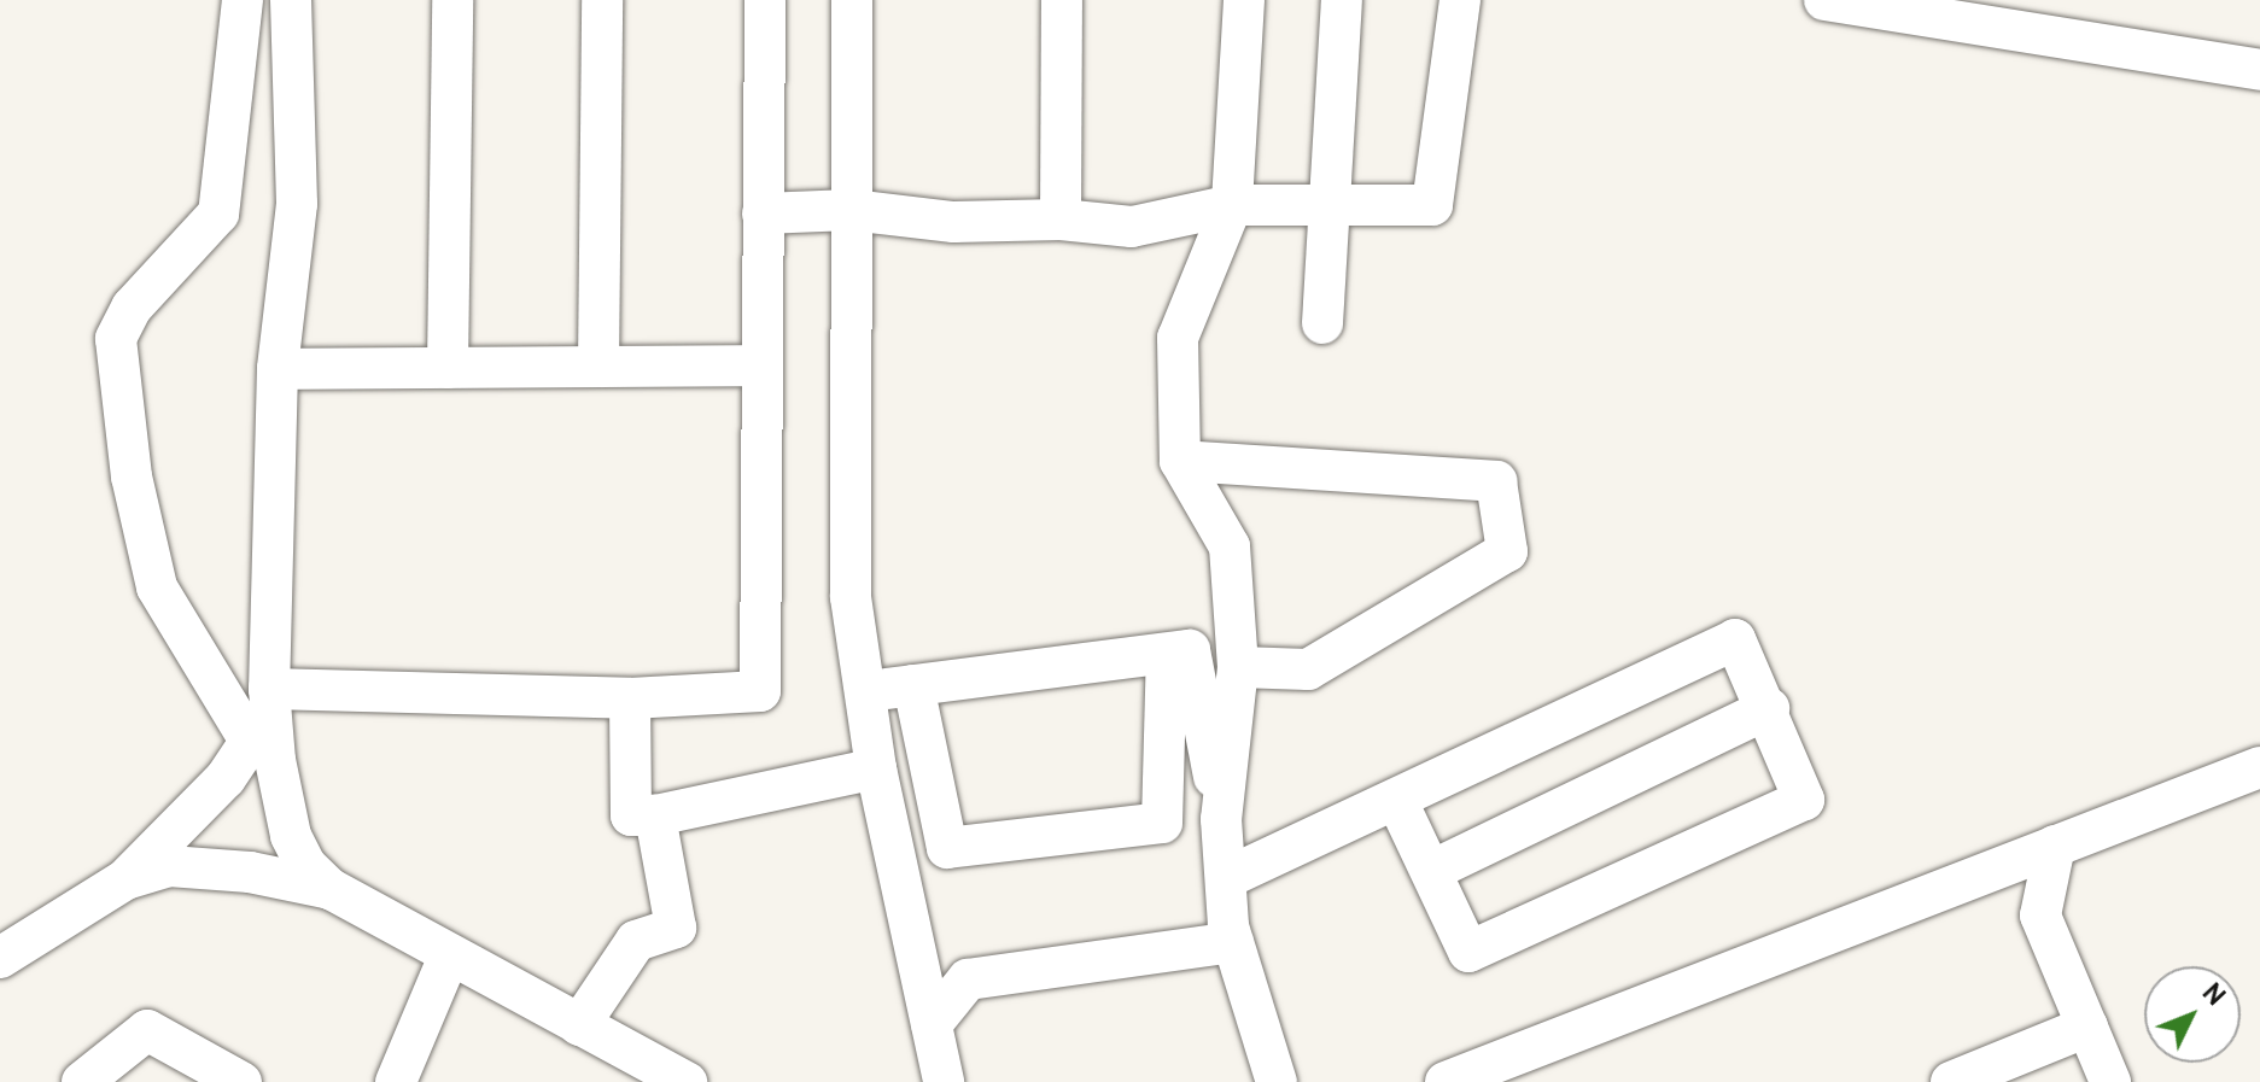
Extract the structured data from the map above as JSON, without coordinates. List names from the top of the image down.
{
  "north": "top right"
}
